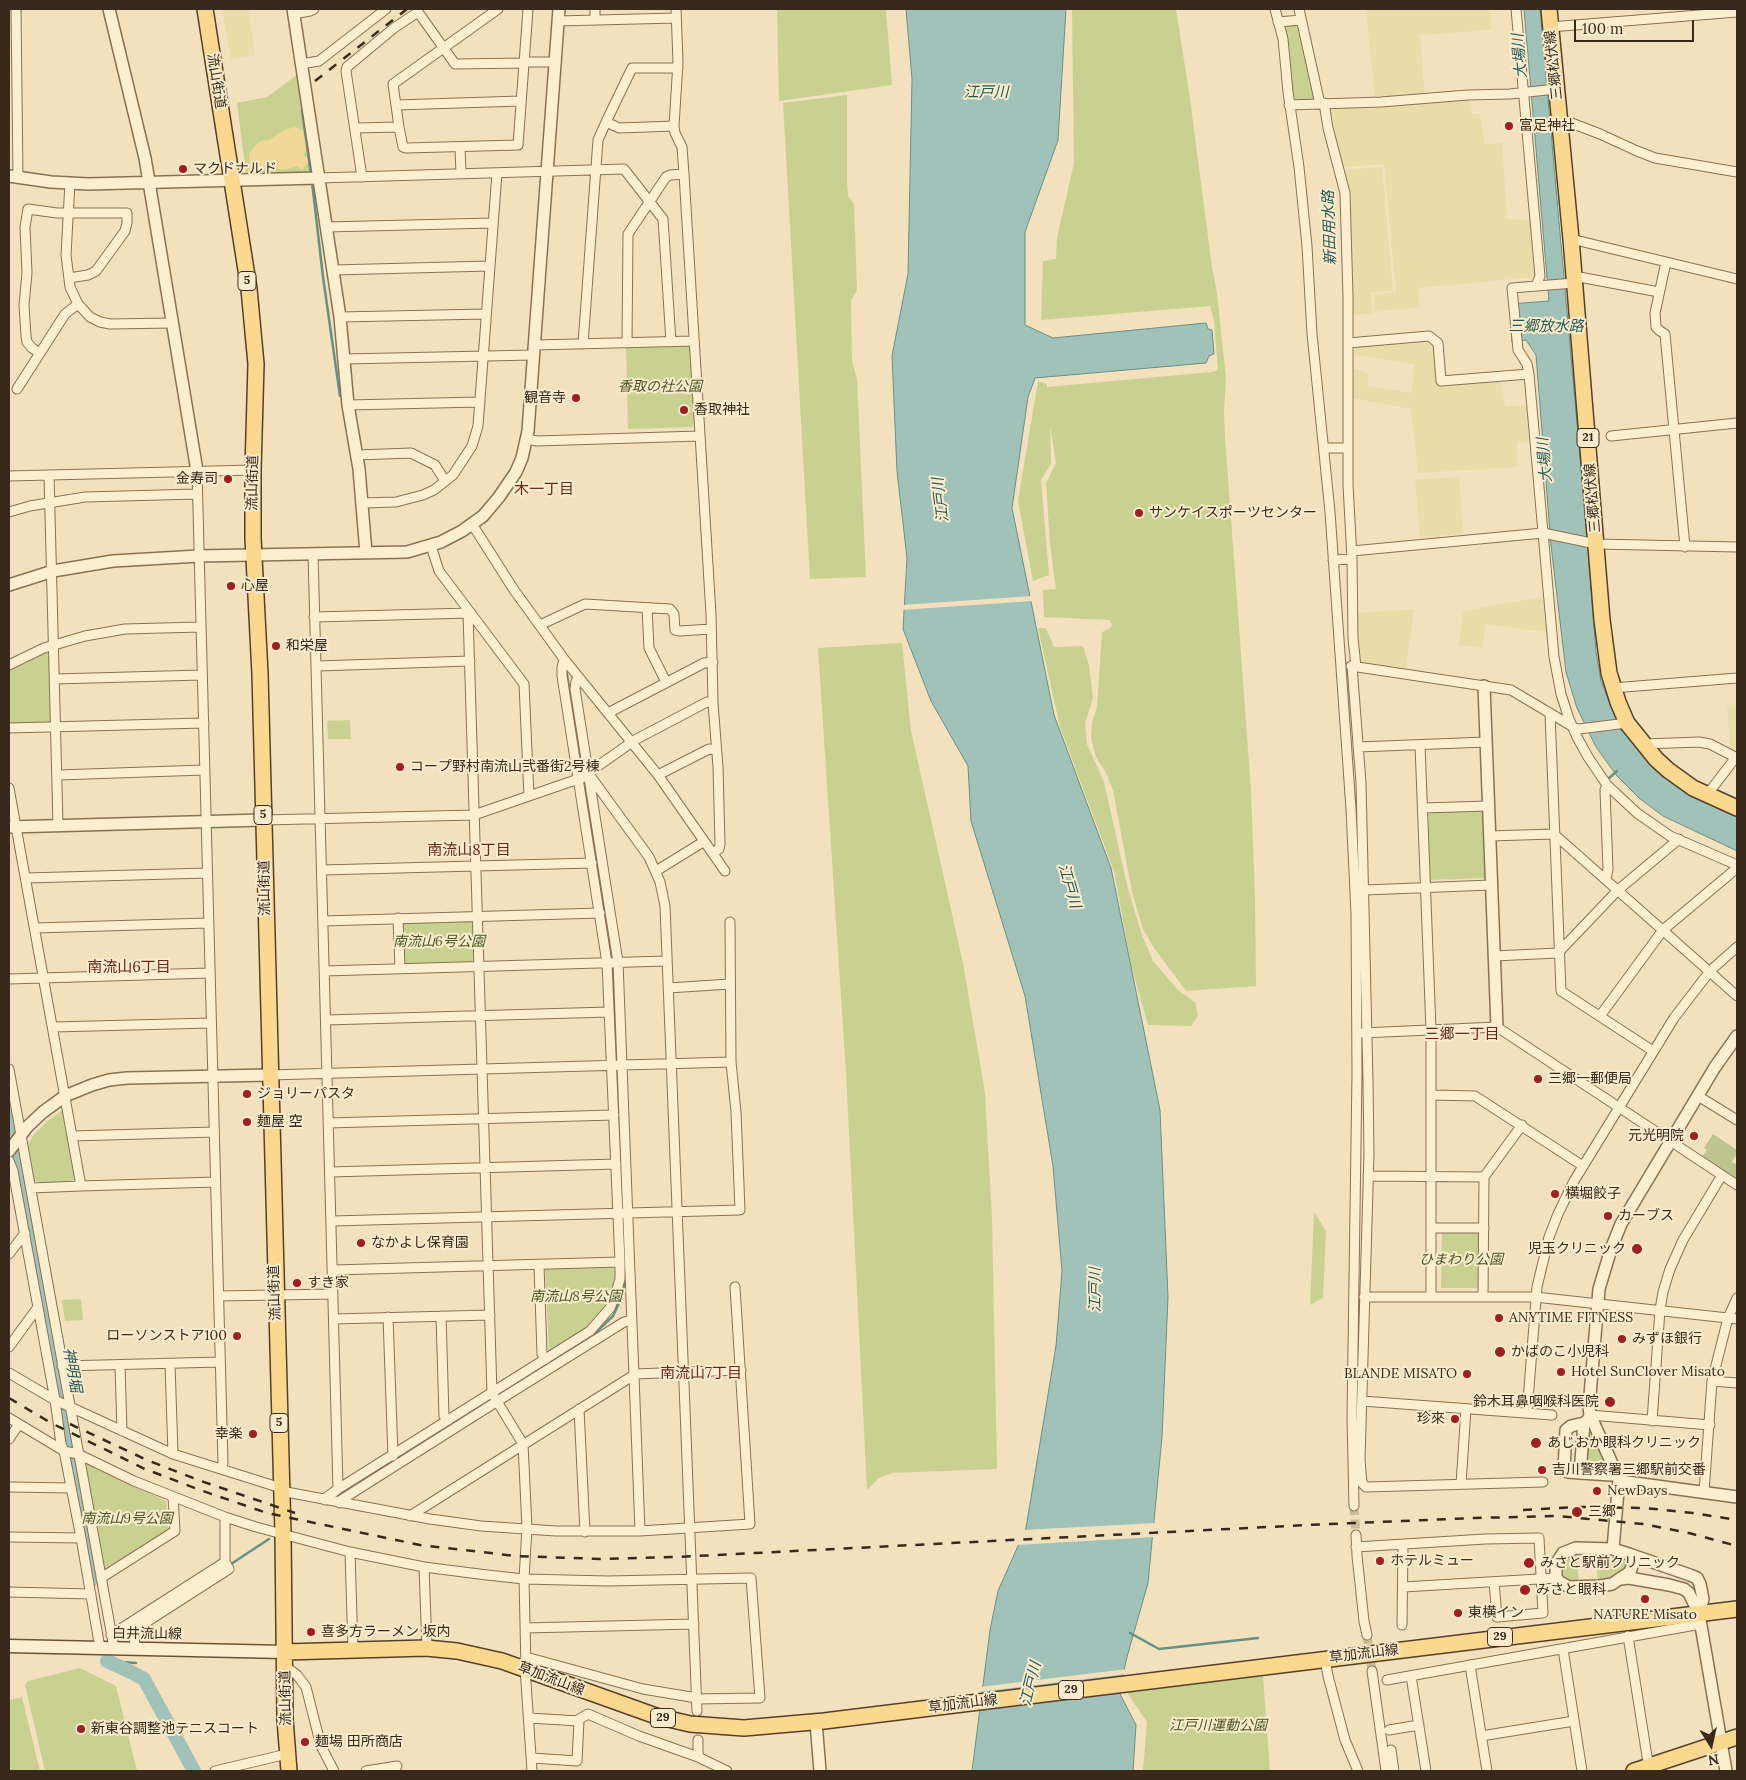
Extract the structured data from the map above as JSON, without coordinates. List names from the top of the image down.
{
  "streets": {
    "main road": [
      "三郷松伏線",
      "流山街道",
      "5",
      "21",
      "白井流山線",
      "29",
      "草加流山線"
    ]
  },
  "crossings": [
    ["流山街道", "白井流山線"],
    ["流山街道", "草加流山線"],
    ["白井流山線", "草加流山線"]
  ],
  "districts": [
    "木一丁目",
    "南流山8丁目",
    "南流山6丁目",
    "三郷一丁目",
    "南流山7丁目"
  ],
  "water": [
    "大場川",
    "江戸川",
    "新田用水路",
    "三郷放水路",
    "神明堀"
  ],
  "parks": [
    "香取の社公園",
    "南流山6号公園",
    "ひまわり公園",
    "南流山8号公園",
    "南流山9号公園",
    "江戸川運動公園"
  ],
  "places": [
    "富足神社",
    "マクドナルド",
    "観音寺",
    "香取神社",
    "金寿司",
    "サンケイスポーツセンター",
    "心屋",
    "和栄屋",
    "コープ野村南流山弐番街2号棟",
    "三郷一郵便局",
    "ジョリーパスタ",
    "麺屋 空",
    "元光明院",
    "横堀餃子",
    "カーブス",
    "なかよし保育園",
    "児玉クリニック",
    "すき家",
    "ANYTIME FITNESS",
    "ローソンストア100",
    "みずほ銀行",
    "かばのこ小児科",
    "Hotel SunClover Misato",
    "BLANDE MISATO",
    "鈴木耳鼻咽喉科医院",
    "珍來",
    "幸楽",
    "あじおか眼科クリニック",
    "吉川警察署三郷駅前交番",
    "NewDays",
    "三郷",
    "ホテルミュー",
    "みさと駅前クリニック",
    "みさと眼科",
    "NATURE Misato",
    "東横イン",
    "喜多方ラーメン 坂内",
    "新東谷調整池テニスコート",
    "麺場 田所商店"
  ],
  "scale_bar": "100 m",
  "north": "bottom"
}
